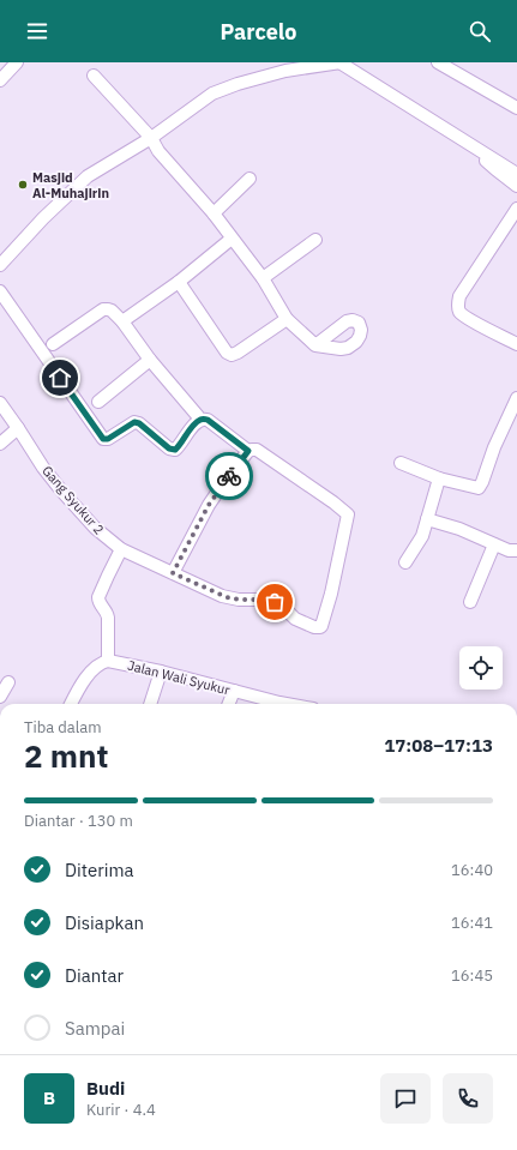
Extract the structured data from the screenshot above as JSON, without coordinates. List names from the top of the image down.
{
  "streets": {
    "street": ["Gang Syukur 2", "Jalan Wali Syukur"]
  },
  "places": ["Masjid Al-Muhajirin"],
  "page": {
    "header": "Parcelo",
    "heading": ["2 mnt", "Tiba dalam", "17:08–17:13"],
    "panel": ["Budi", "Kurir · 4.4"],
    "bar": "Diantar · 130 m",
    "list": [
      ["Diterima", "16:40"],
      ["Disiapkan", "16:41"],
      ["Diantar", "16:45"],
      "Sampai"
    ],
    "round": "B"
  }
}
